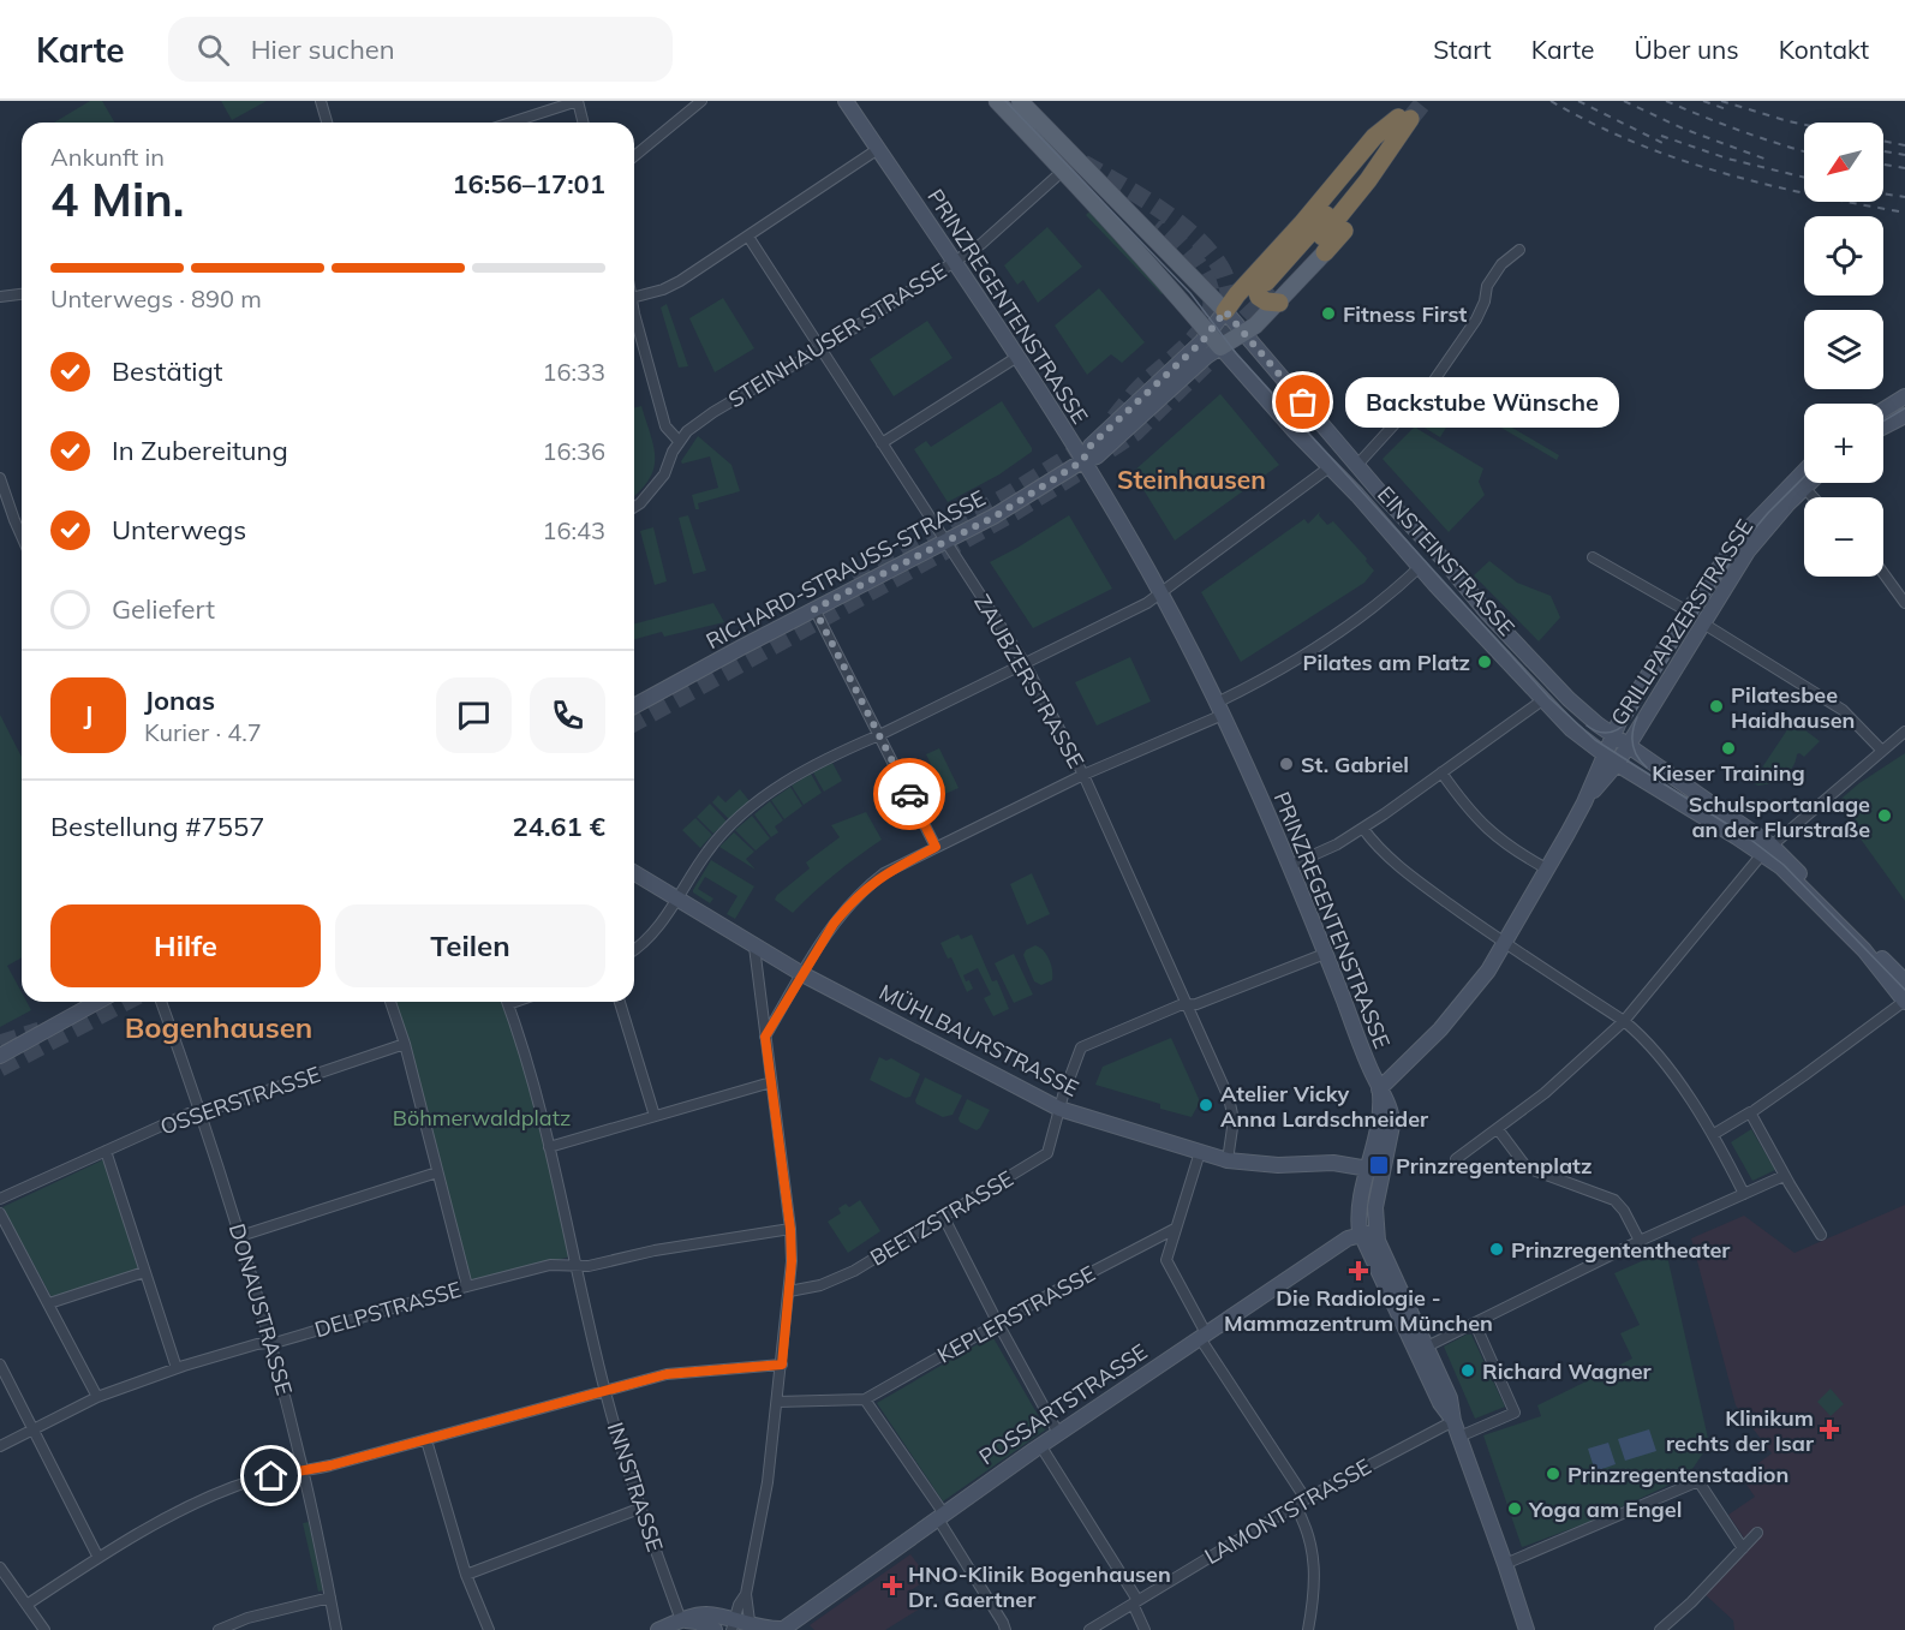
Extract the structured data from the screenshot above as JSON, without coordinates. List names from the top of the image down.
{
  "streets": {
    "main road": [
      "PRINZREGENTENSTRASSE",
      "EINSTEINSTRASSE",
      "RICHARD-STRAUSS-STRASSE",
      "GRILLPARZERSTRASSE",
      "MÜHLBAURSTRASSE",
      "POSSARTSTRASSE"
    ],
    "street": [
      "STEINHAUSER STRASSE",
      "ZAUBZERSTRASSE",
      "OSSERSTRASSE",
      "BEETZSTRASSE",
      "DONAUSTRASSE",
      "DELPSTRASSE",
      "KEPLERSTRASSE",
      "INNSTRASSE",
      "LAMONTSTRASSE"
    ]
  },
  "crossings": [
    ["PRINZREGENTENSTRASSE", "STEINHAUSER STRASSE"],
    ["PRINZREGENTENSTRASSE", "RICHARD-STRAUSS-STRASSE"],
    ["PRINZREGENTENSTRASSE", "GRILLPARZERSTRASSE"],
    ["PRINZREGENTENSTRASSE", "MÜHLBAURSTRASSE"],
    ["PRINZREGENTENSTRASSE", "BEETZSTRASSE"],
    ["PRINZREGENTENSTRASSE", "POSSARTSTRASSE"],
    ["PRINZREGENTENSTRASSE", "LAMONTSTRASSE"],
    ["STEINHAUSER STRASSE", "EINSTEINSTRASSE"],
    ["STEINHAUSER STRASSE", "ZAUBZERSTRASSE"],
    ["EINSTEINSTRASSE", "RICHARD-STRAUSS-STRASSE"],
    ["EINSTEINSTRASSE", "GRILLPARZERSTRASSE"],
    ["RICHARD-STRAUSS-STRASSE", "ZAUBZERSTRASSE"],
    ["ZAUBZERSTRASSE", "MÜHLBAURSTRASSE"],
    ["ZAUBZERSTRASSE", "BEETZSTRASSE"],
    ["MÜHLBAURSTRASSE", "BEETZSTRASSE"],
    ["OSSERSTRASSE", "DONAUSTRASSE"],
    ["DONAUSTRASSE", "DELPSTRASSE"],
    ["DELPSTRASSE", "INNSTRASSE"]
  ],
  "districts": ["Steinhausen", "Bogenhausen"],
  "parks": ["Böhmerwaldplatz"],
  "places": {
    "other": [
      "Fitness First",
      "Backstube Wünsche",
      "Pilates am Platz",
      "Pilatesbee Haidhausen",
      "Kieser Training",
      "St. Gabriel",
      "Schulsportanlage an der Flurstraße",
      "Atelier Vicky Anna Lardschneider",
      "Prinzregententheater",
      "Richard Wagner",
      "Prinzregentenstadion",
      "Yoga am Engel"
    ],
    "transit": ["Prinzregentenplatz"],
    "health": ["Die Radiologie - Mammazentrum München", "Klinikum rechts der Isar", "HNO-Klinik Bogenhausen Dr. Gaertner"]
  },
  "north": "bottom left",
  "page": {
    "header": "Karte",
    "search": "Hier suchen",
    "nav": [
      "Start",
      "Karte",
      "Über uns",
      "Kontakt"
    ],
    "map_buttons": ["+", "−"],
    "heading": ["4 Min.", "Ankunft in", "16:56–17:01"],
    "panel": [
      "Jonas",
      "Kurier · 4.7",
      "Bestellung #7557",
      "24.61 €"
    ],
    "bar": "Unterwegs · 890 m",
    "list": [
      ["Bestätigt", "16:33"],
      ["In Zubereitung", "16:36"],
      ["Unterwegs", "16:43"],
      "Geliefert"
    ],
    "bubble": "Backstube Wünsche",
    "round": "J",
    "buttons": ["Hilfe", "Teilen"]
  }
}
